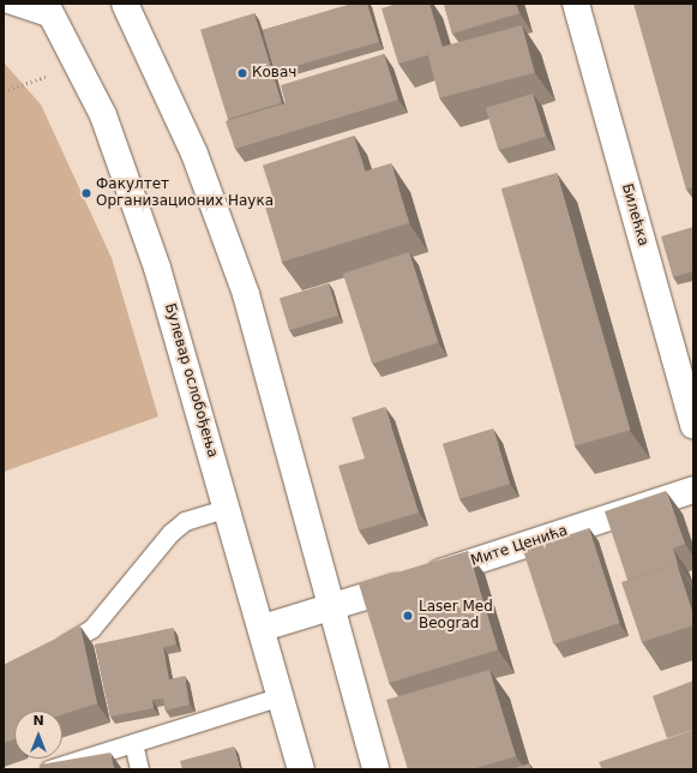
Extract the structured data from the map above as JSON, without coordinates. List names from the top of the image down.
{
  "streets": {
    "main road": ["Билећка", "Булевар ослобођења", "Мите Ценића"]
  },
  "crossings": [
    ["Булевар ослобођења", "Мите Ценића"]
  ],
  "places": ["Ковач", "Факултет Организационих Наука", "Laser Med Beograd"],
  "north": "top"
}
